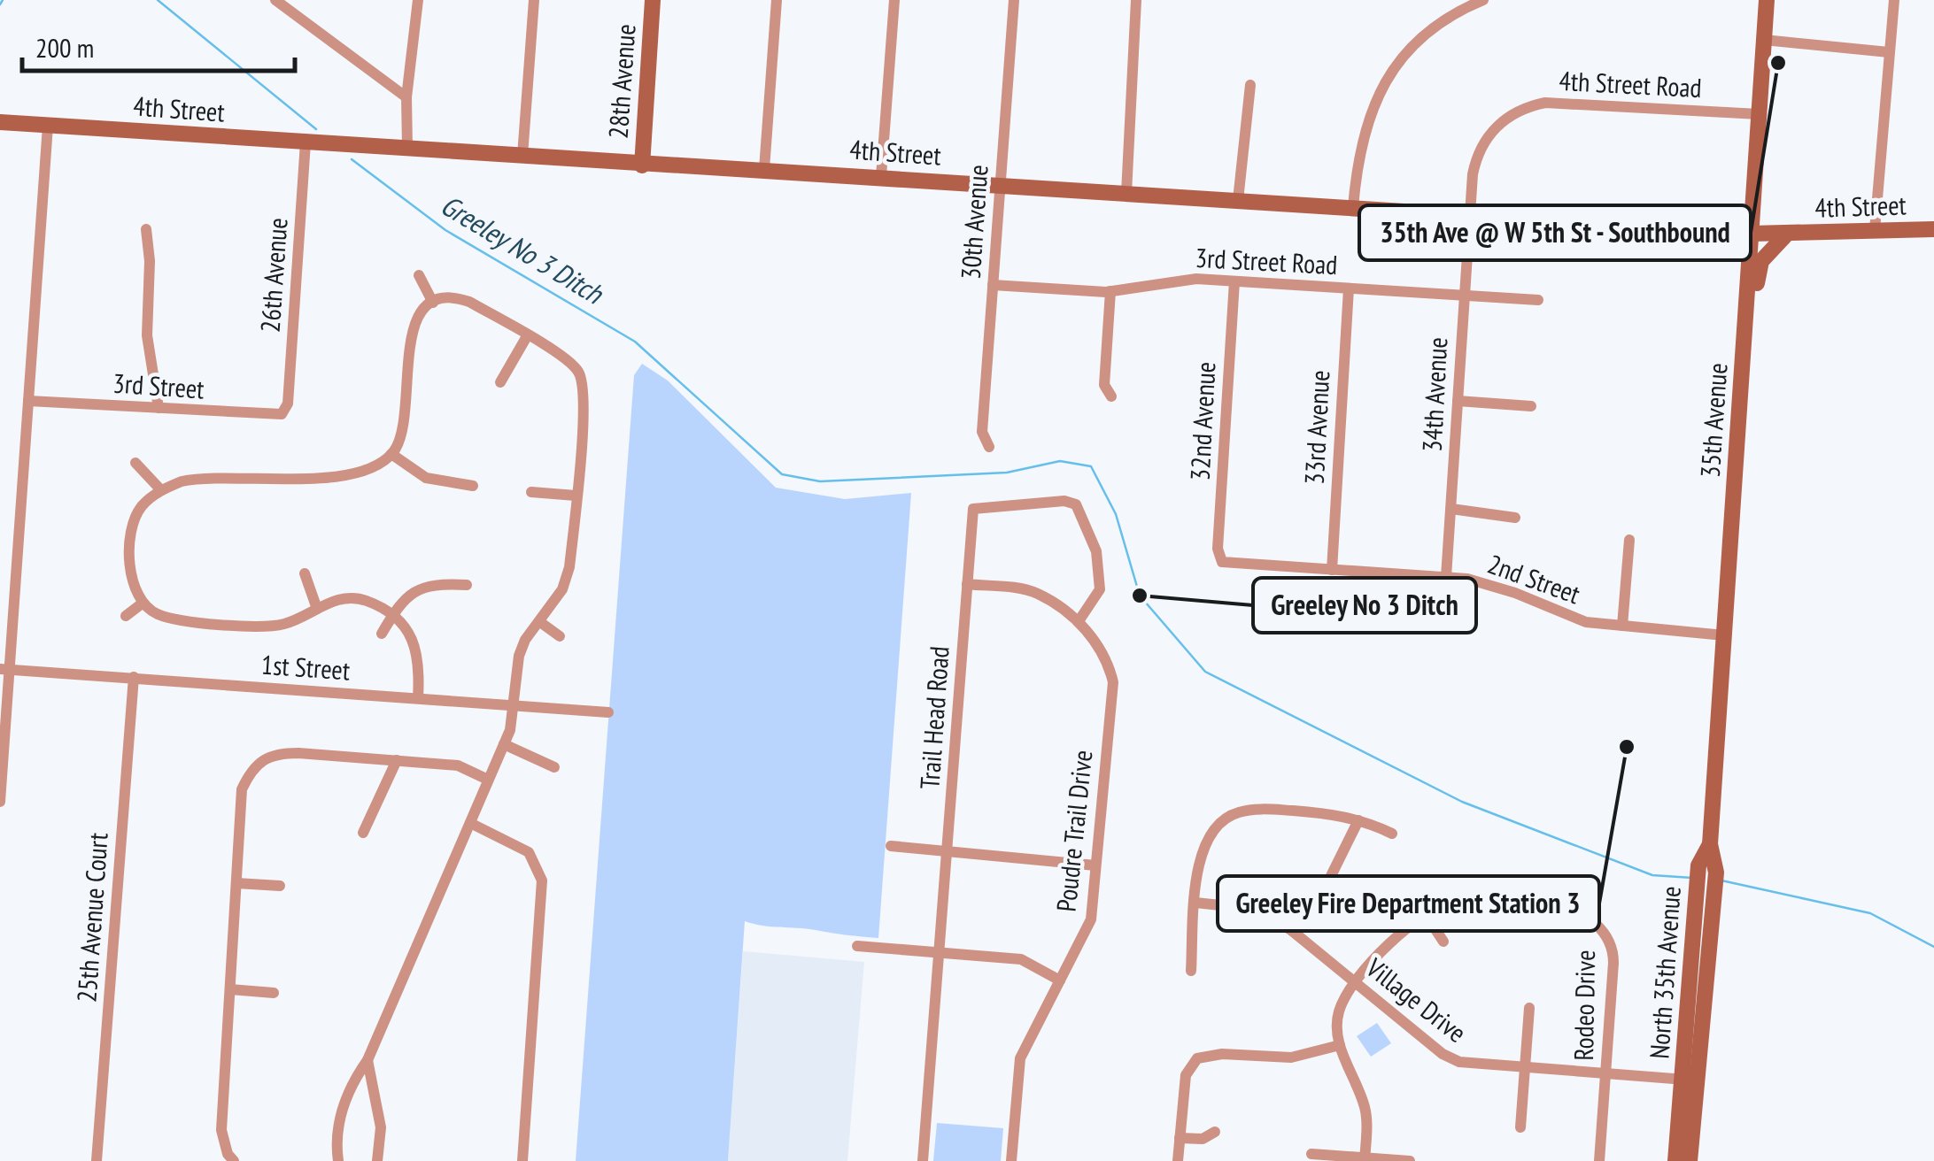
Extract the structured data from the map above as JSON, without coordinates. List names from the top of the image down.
{
  "streets": {
    "main road": [
      "28th Avenue",
      "4th Street",
      "35th Avenue",
      "North 35th Avenue"
    ],
    "street": [
      "4th Street Road",
      "30th Avenue",
      "3rd Street Road",
      "26th Avenue",
      "3rd Street",
      "34th Avenue",
      "32nd Avenue",
      "33rd Avenue",
      "2nd Street",
      "1st Street",
      "Trail Head Road",
      "Poudre Trail Drive",
      "25th Avenue Court",
      "Village Drive",
      "Rodeo Drive"
    ]
  },
  "crossings": [
    ["28th Avenue", "4th Street"],
    ["4th Street Road", "4th Street"],
    ["4th Street Road", "34th Avenue"],
    ["4th Street Road", "35th Avenue"],
    ["4th Street", "30th Avenue"],
    ["4th Street", "26th Avenue"],
    ["4th Street", "34th Avenue"],
    ["4th Street", "35th Avenue"],
    ["30th Avenue", "3rd Street Road"],
    ["3rd Street Road", "34th Avenue"],
    ["3rd Street Road", "32nd Avenue"],
    ["3rd Street Road", "33rd Avenue"],
    ["26th Avenue", "3rd Street"],
    ["34th Avenue", "2nd Street"],
    ["35th Avenue", "2nd Street"],
    ["35th Avenue", "North 35th Avenue"],
    ["32nd Avenue", "2nd Street"],
    ["33rd Avenue", "2nd Street"],
    ["1st Street", "25th Avenue Court"],
    ["Trail Head Road", "Poudre Trail Drive"],
    ["North 35th Avenue", "Village Drive"],
    ["Village Drive", "Rodeo Drive"]
  ],
  "water": ["Greeley No 3 Ditch"],
  "places": ["35th Ave @ W 5th St - Southbound", "Greeley No 3 Ditch", "Greeley Fire Department Station 3"],
  "scale_bar": "200 m"
}
